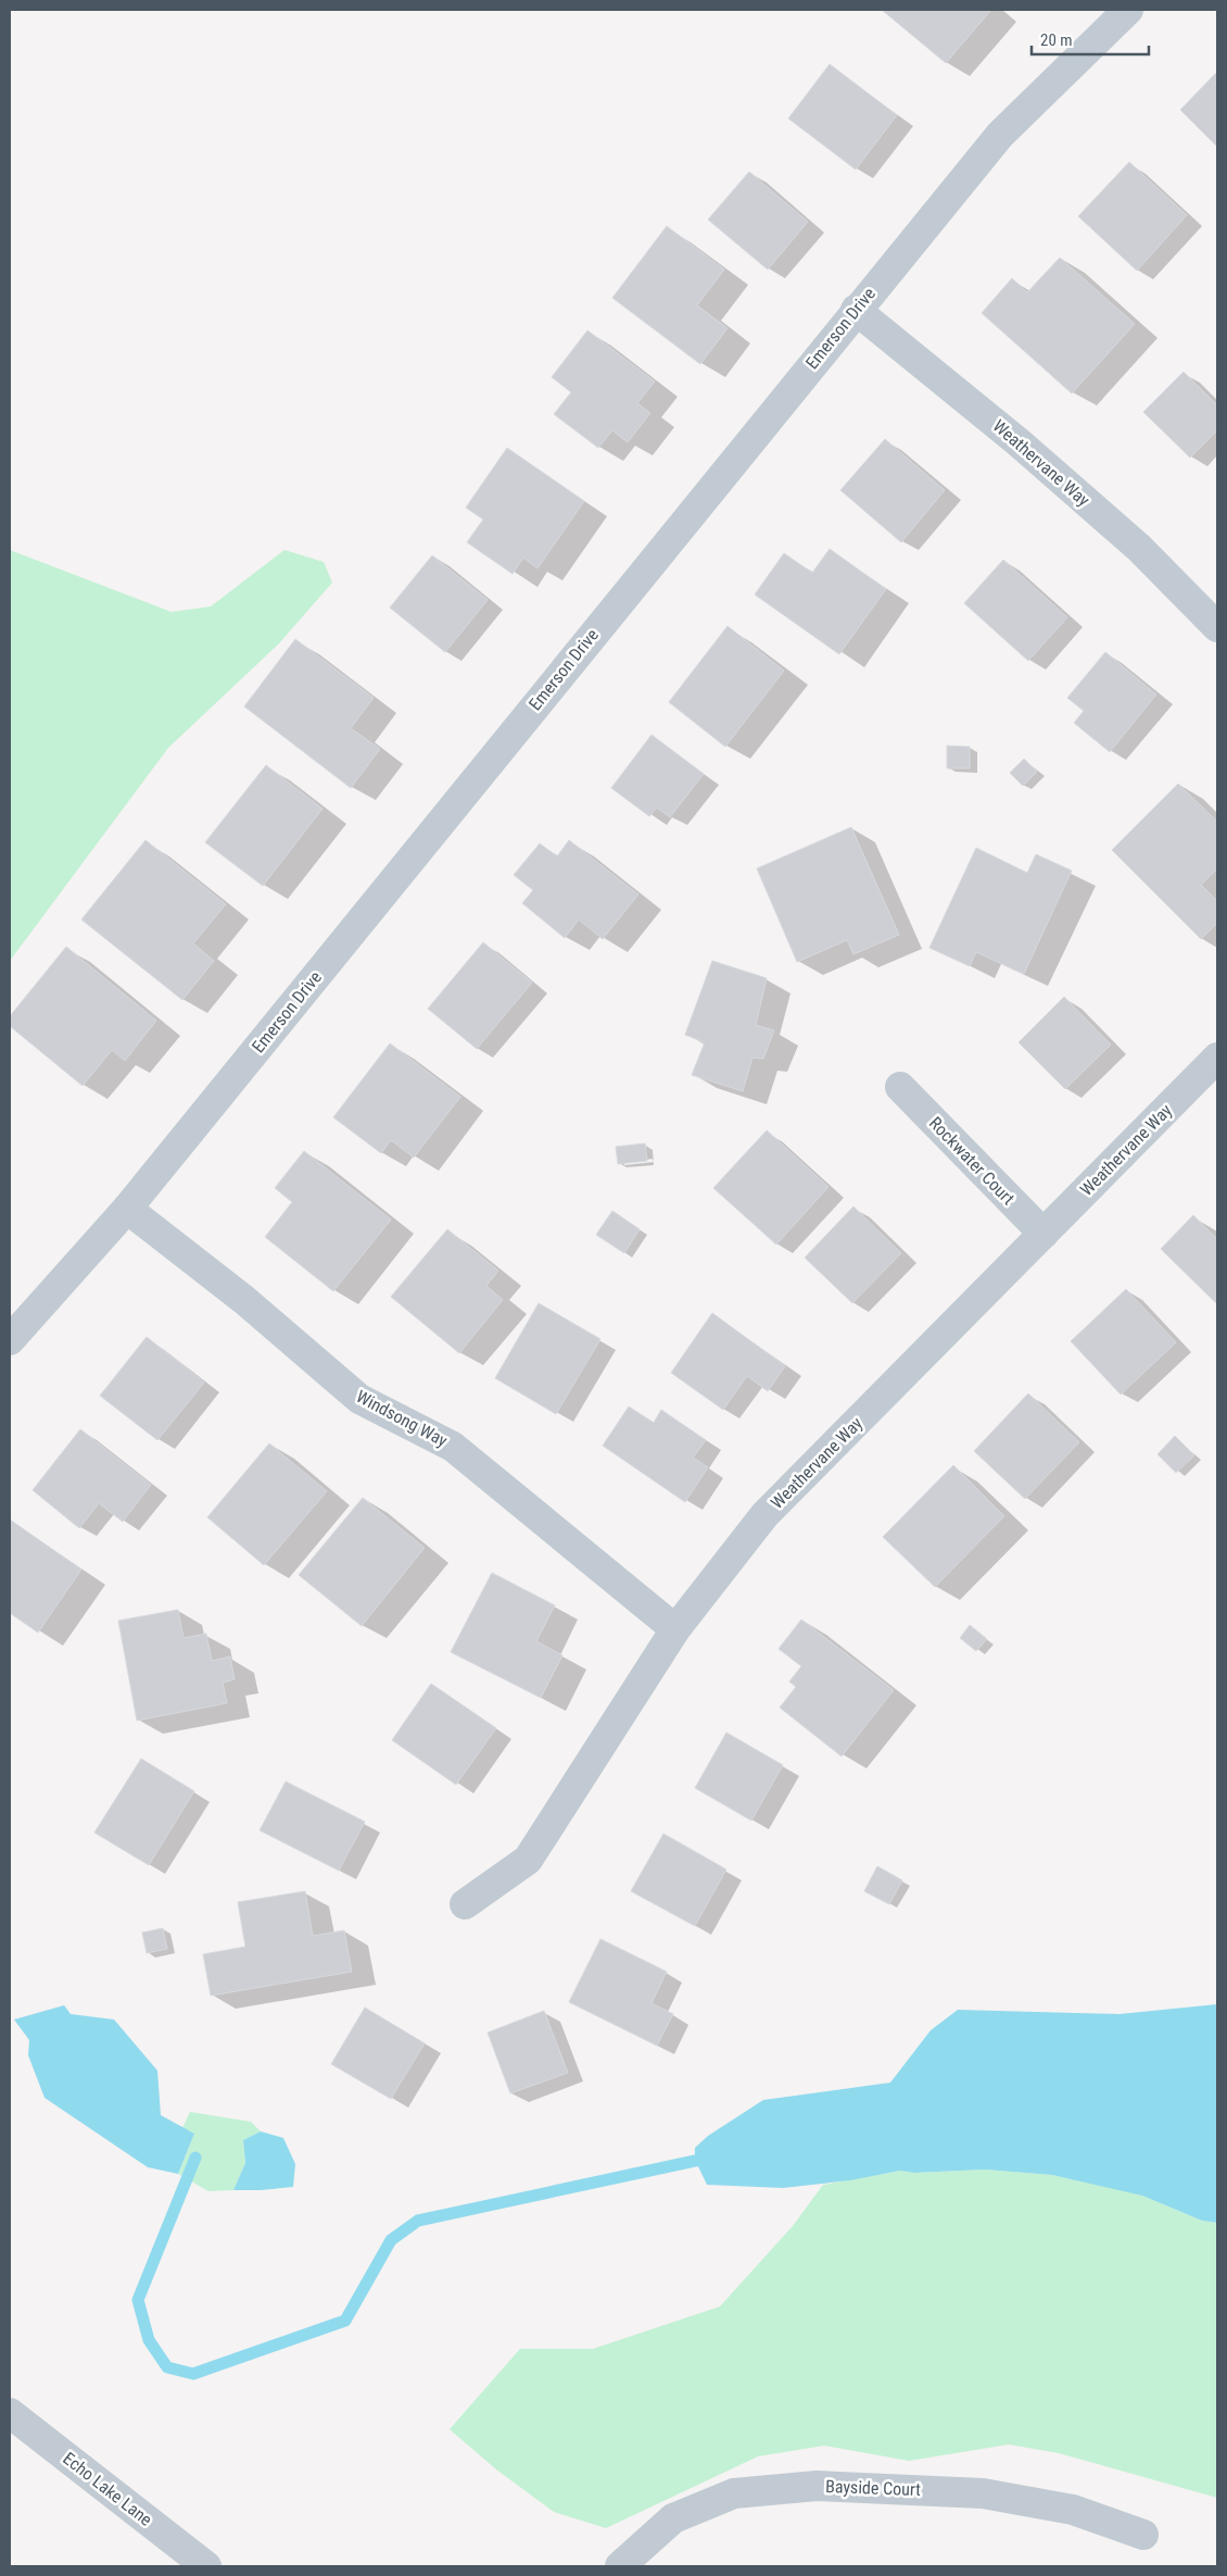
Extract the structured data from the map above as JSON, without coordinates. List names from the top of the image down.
{
  "streets": {
    "street": [
      "Emerson Drive",
      "Weathervane Way",
      "Rockwater Court",
      "Windsong Way",
      "Bayside Court",
      "Echo Lake Lane"
    ]
  },
  "crossings": [
    ["Emerson Drive", "Weathervane Way"],
    ["Emerson Drive", "Windsong Way"],
    ["Weathervane Way", "Rockwater Court"],
    ["Weathervane Way", "Windsong Way"]
  ],
  "scale_bar": "20 m"
}
